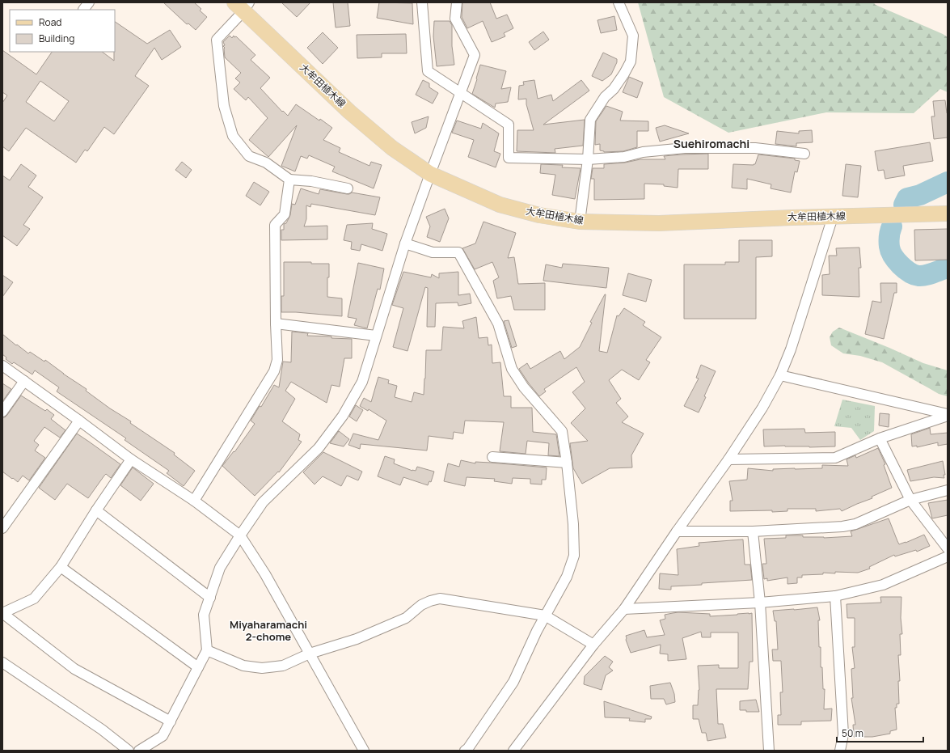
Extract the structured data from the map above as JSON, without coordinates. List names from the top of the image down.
{
  "streets": {
    "main road": ["大牟田植木線"]
  },
  "districts": ["Suehiromachi", "Miyaharamachi 2-chome"],
  "legend": ["Road", "Building"],
  "scale_bar": "50 m"
}
